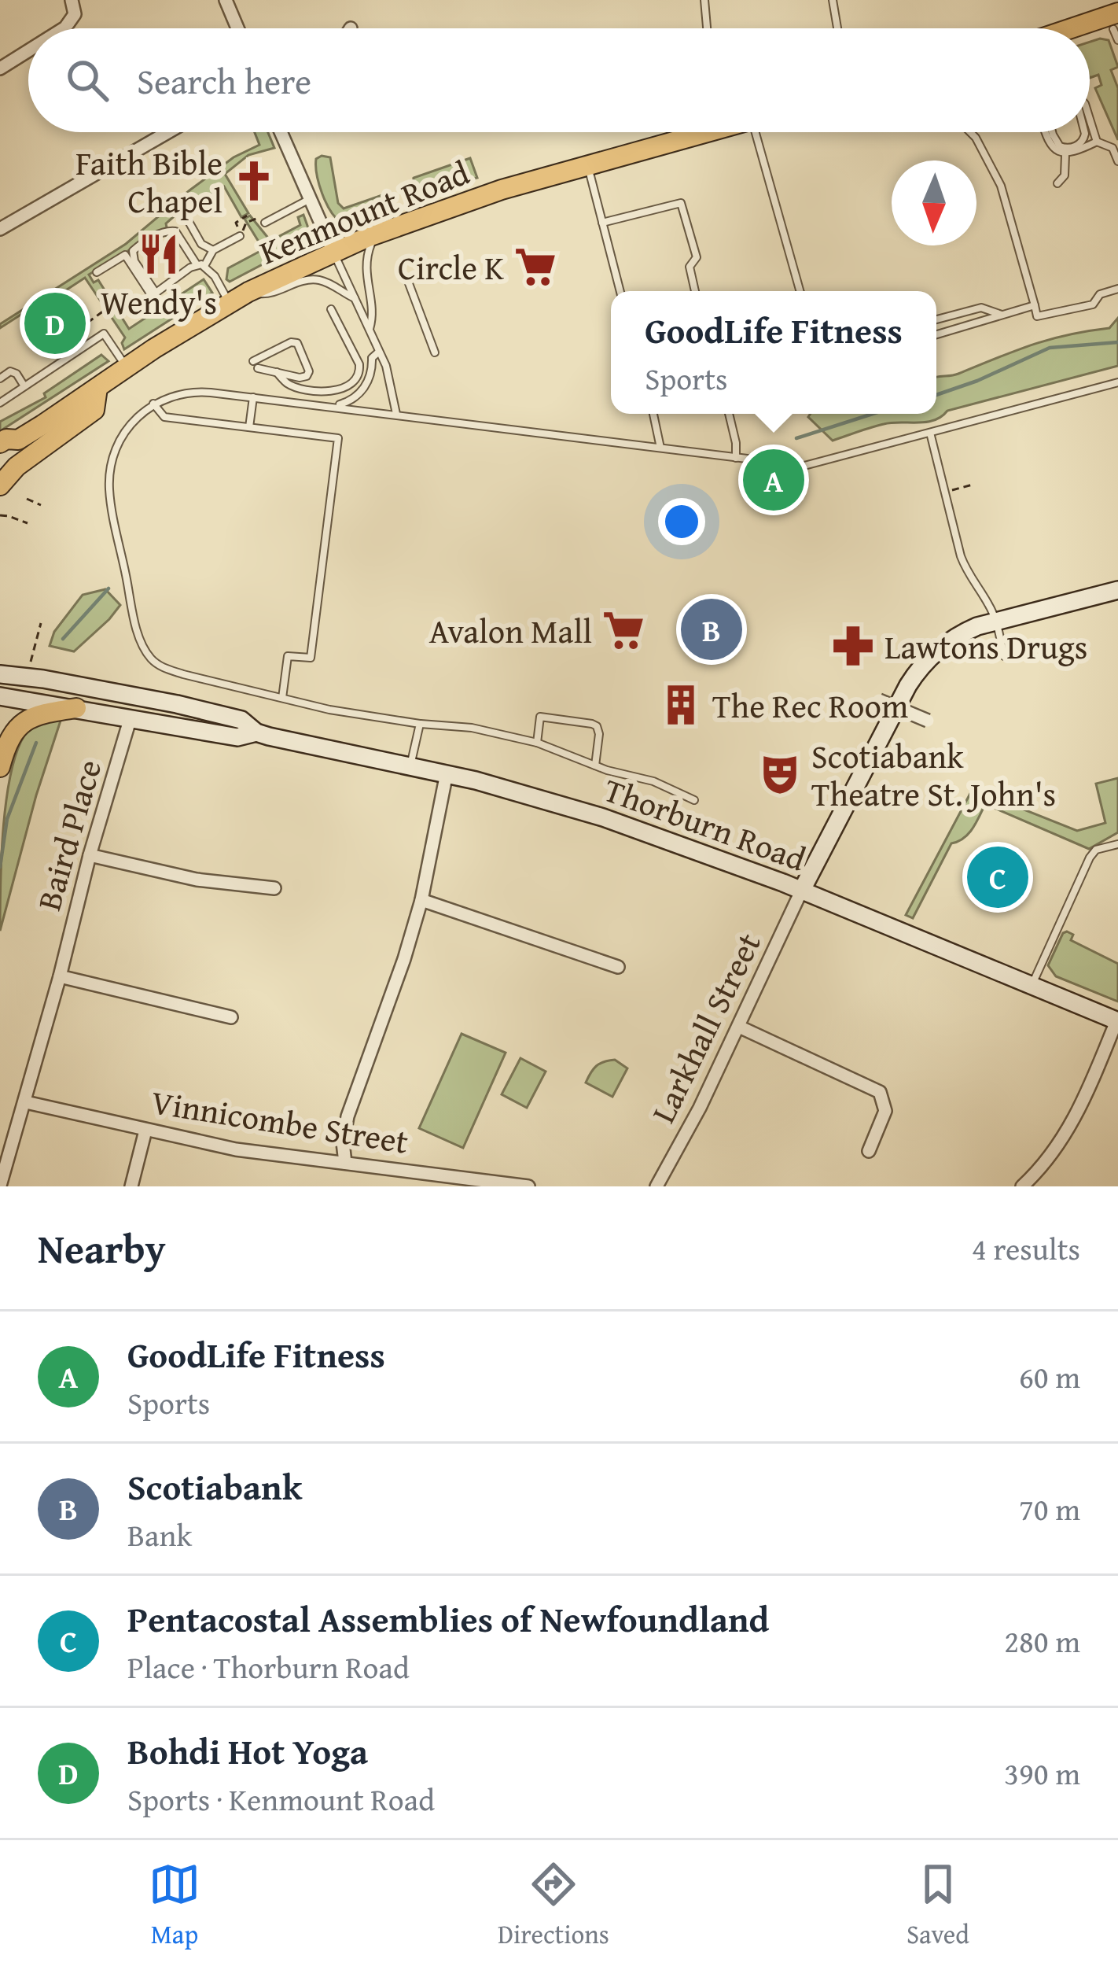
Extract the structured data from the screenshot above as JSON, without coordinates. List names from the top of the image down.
{
  "streets": {
    "main road": ["Kenmount Road", "Thorburn Road"],
    "street": ["Baird Place", "Larkhall Street", "Vinnicombe Street"]
  },
  "crossings": [
    ["Thorburn Road", "Baird Place"],
    ["Thorburn Road", "Larkhall Street"],
    ["Baird Place", "Vinnicombe Street"]
  ],
  "places": {
    "church": ["Faith Bible Chapel"],
    "restaurant": ["Wendy's"],
    "supermarket": ["Circle K", "Avalon Mall"],
    "pharmacy": ["Lawtons Drugs"],
    "building": ["The Rec Room"],
    "theatre": ["Scotiabank Theatre St. John's"]
  },
  "north": "bottom",
  "page": {
    "search": "Search here",
    "pins": [
      "D",
      "A",
      "B",
      "C"
    ],
    "popup": ["GoodLife Fitness", "Sports"],
    "heading": ["Nearby", "4 results"],
    "list": [
      {
        "mark": "A",
        "name": "GoodLife Fitness",
        "note": "Sports",
        "value": "60 m"
      },
      {
        "mark": "B",
        "name": "Scotiabank",
        "note": "Bank",
        "value": "70 m"
      },
      {
        "mark": "C",
        "name": "Pentacostal Assemblies of Newfoundland",
        "note": "Place · Thorburn Road",
        "value": "280 m"
      },
      {
        "mark": "D",
        "name": "Bohdi Hot Yoga",
        "note": "Sports · Kenmount Road",
        "value": "390 m"
      }
    ],
    "nav": ["Map", "Directions", "Saved"]
  }
}
